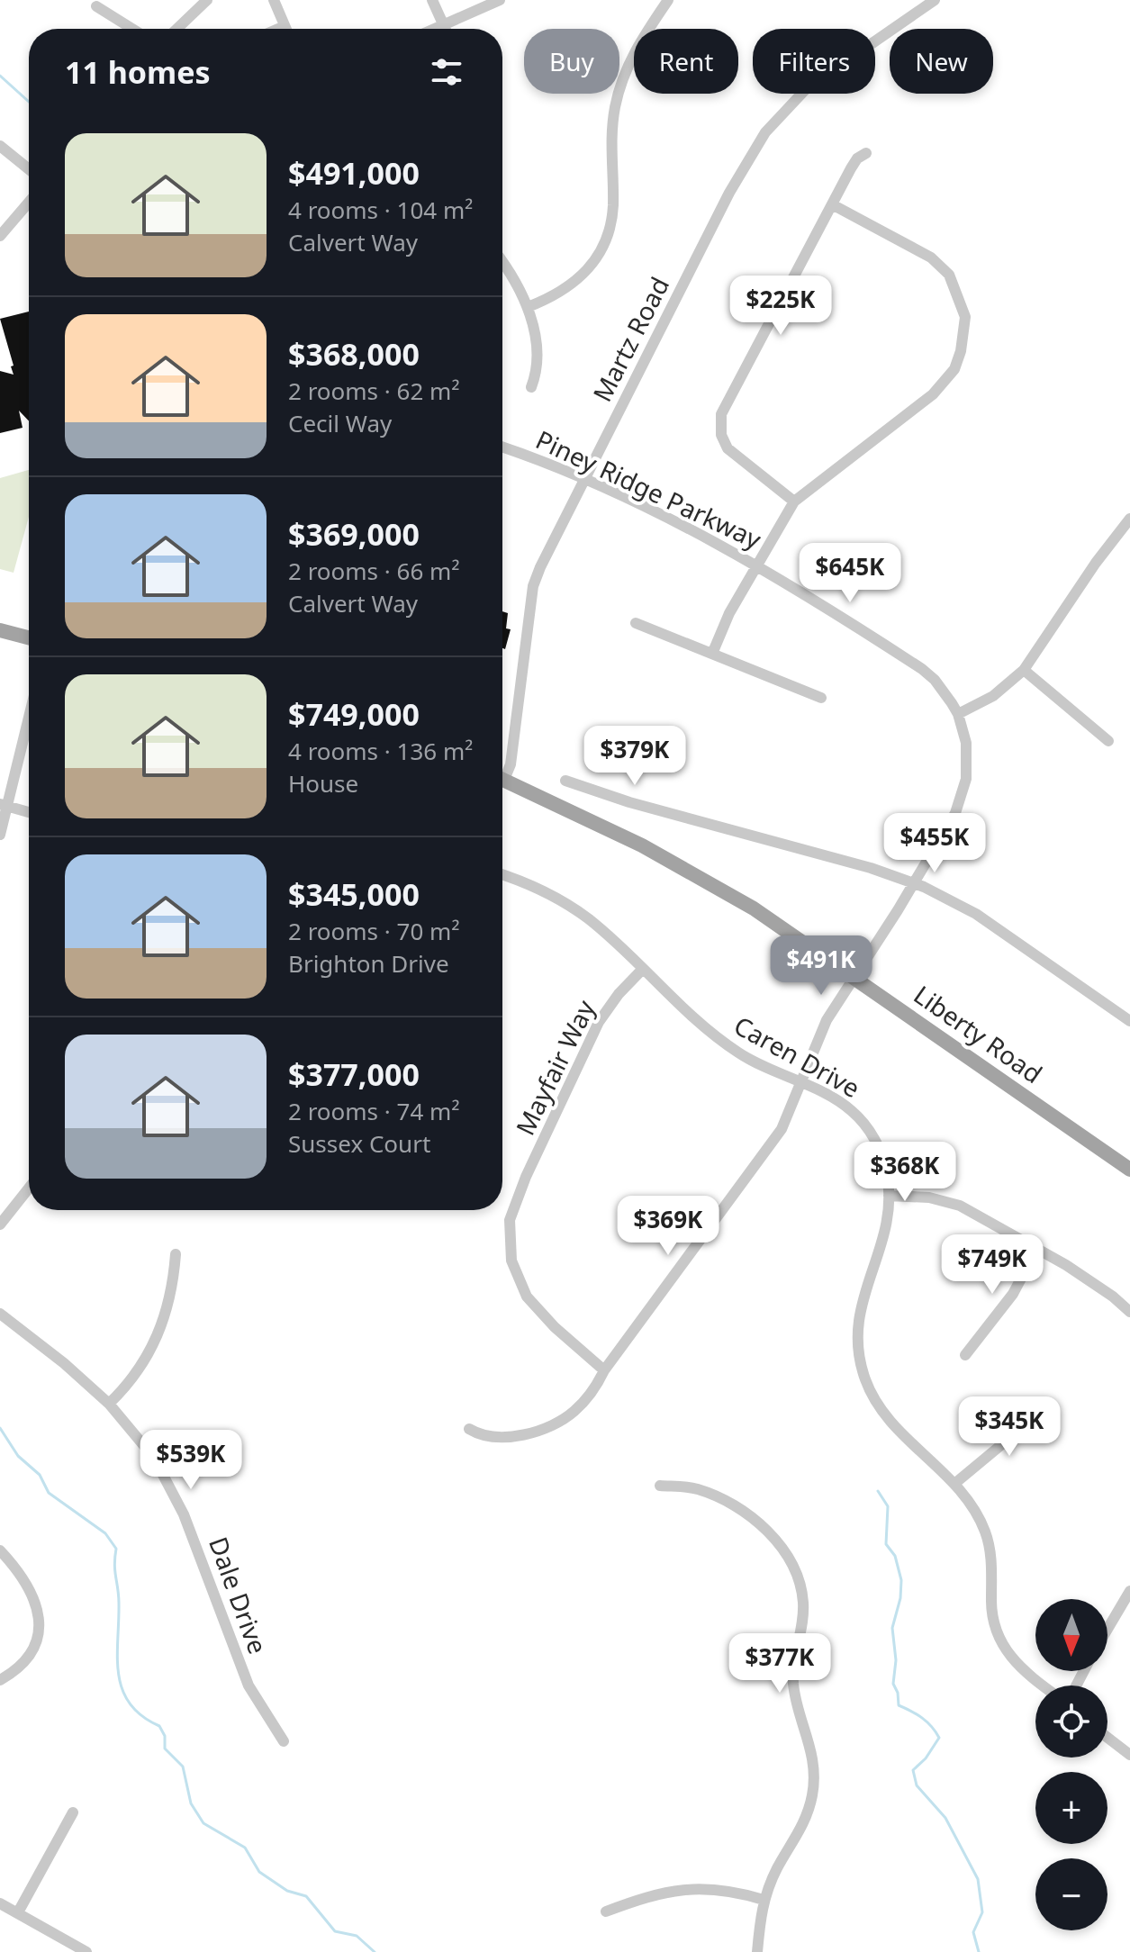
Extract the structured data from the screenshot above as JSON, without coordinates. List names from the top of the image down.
{
  "streets": {
    "main road": ["Liberty Road"],
    "street": [
      "Martz Road",
      "Piney Ridge Parkway",
      "Caren Drive",
      "Mayfair Way",
      "Dale Drive"
    ]
  },
  "crossings": [
    ["Martz Road", "Piney Ridge Parkway"],
    ["Piney Ridge Parkway", "Liberty Road"],
    ["Piney Ridge Parkway", "Caren Drive"],
    ["Piney Ridge Parkway", "Mayfair Way"],
    ["Caren Drive", "Mayfair Way"]
  ],
  "north": "bottom",
  "page": {
    "chip": [
      "Buy",
      "Rent",
      "Filters",
      "New"
    ],
    "heading": "11 homes",
    "list": [
      {
        "name": "$491,000",
        "note": "4 rooms · 104 m² · Calvert Way"
      },
      {
        "name": "$368,000",
        "note": "2 rooms · 62 m² · Cecil Way"
      },
      {
        "name": "$369,000",
        "note": "2 rooms · 66 m² · Calvert Way"
      },
      {
        "name": "$749,000",
        "note": "4 rooms · 136 m² · House"
      },
      {
        "name": "$345,000",
        "note": "2 rooms · 70 m² · Brighton Drive"
      },
      {
        "name": "$377,000",
        "note": "2 rooms · 74 m² · Sussex Court"
      }
    ],
    "price": [
      "$225K",
      "$645K",
      "$379K",
      "$455K",
      "$491K",
      "$368K",
      "$369K",
      "$749K",
      "$345K",
      "$539K",
      "$377K"
    ],
    "map_buttons": ["+", "−"]
  }
}
